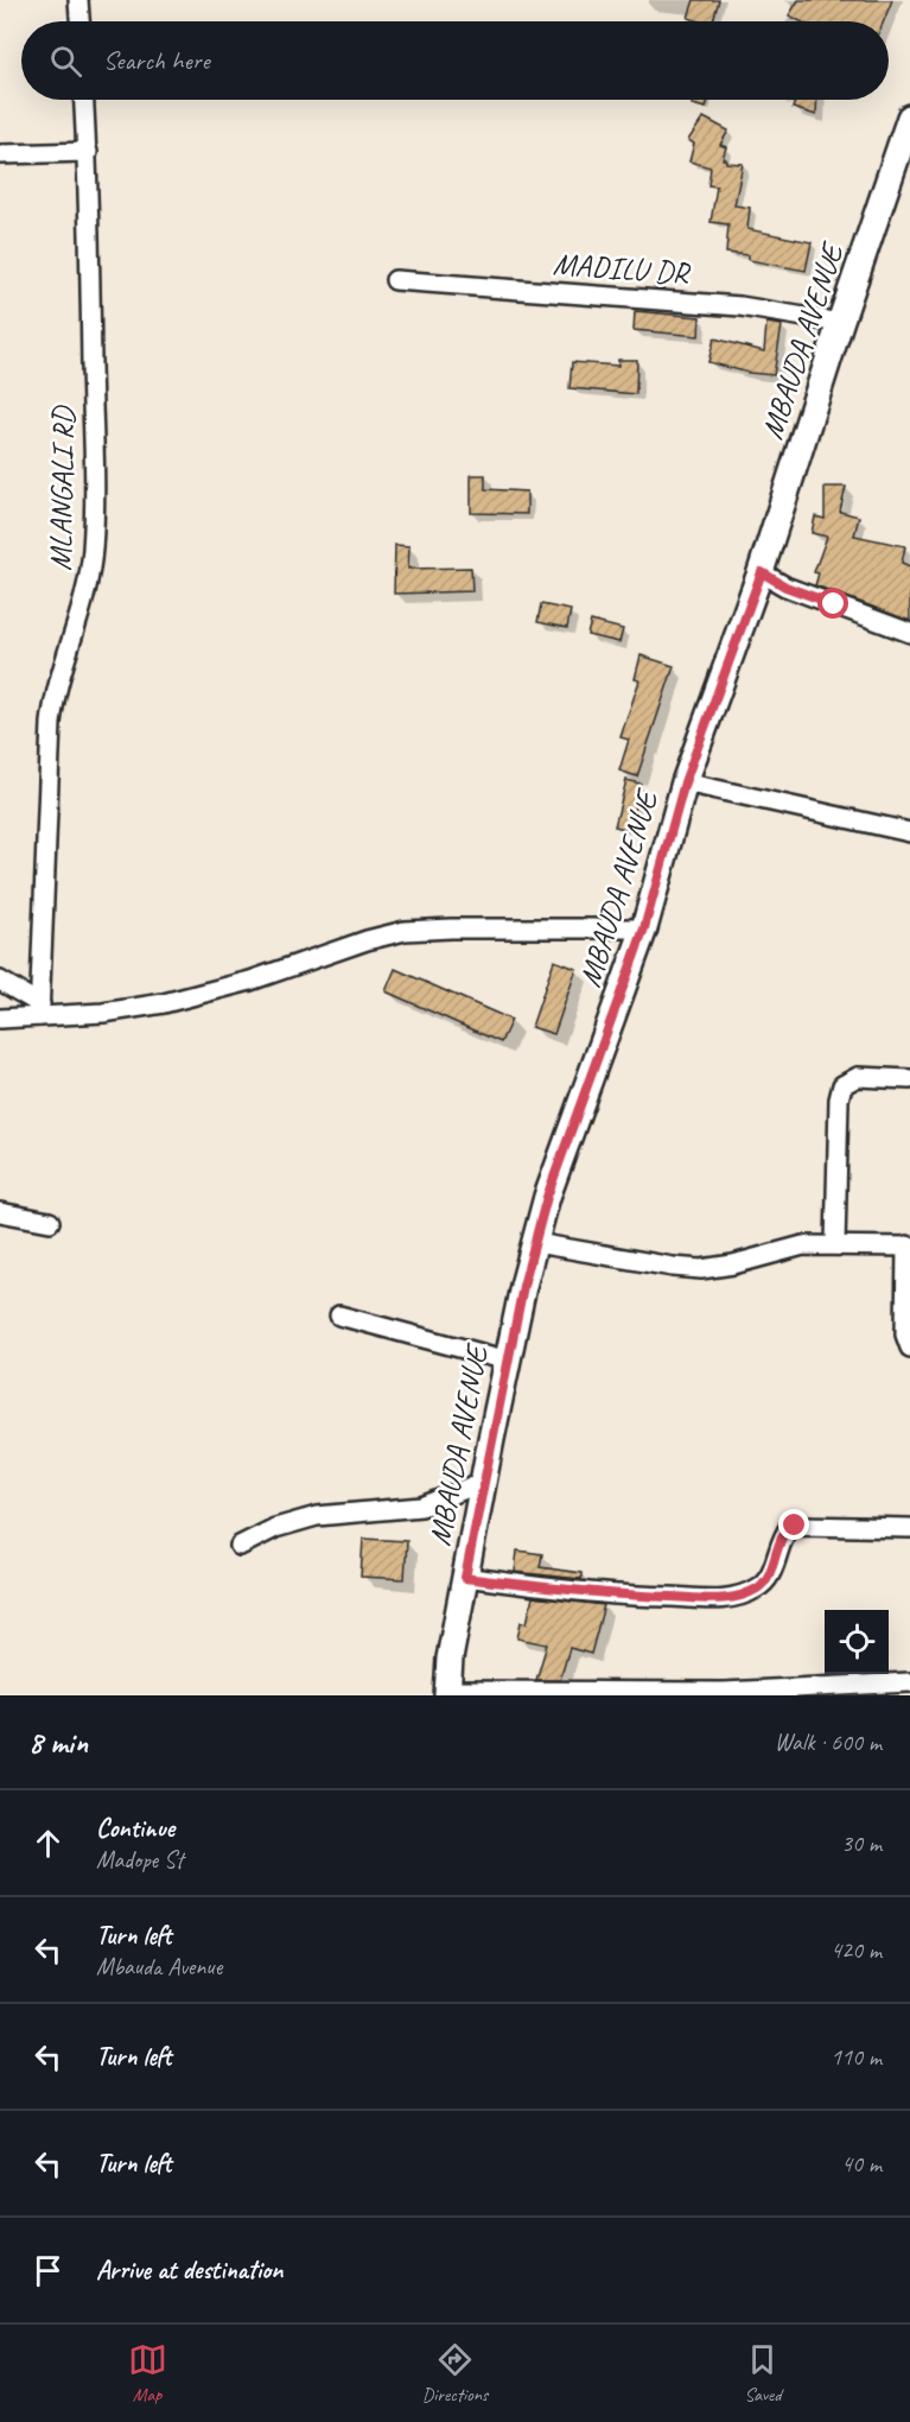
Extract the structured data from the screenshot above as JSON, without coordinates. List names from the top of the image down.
{
  "streets": {
    "street": ["MADILU DR", "MBAUDA AVENUE", "MLANGALI RD"]
  },
  "crossings": [
    ["MADILU DR", "MBAUDA AVENUE"]
  ],
  "page": {
    "search": "Search here",
    "heading": ["8 min", "Walk · 600 m"],
    "list": [
      ["Continue", "Madope St", "30 m"],
      ["Turn left", "Mbauda Avenue", "420 m"],
      ["Turn left", "110 m"],
      ["Turn left", "40 m"],
      "Arrive at destination"
    ],
    "nav": ["Map", "Directions", "Saved"]
  }
}
